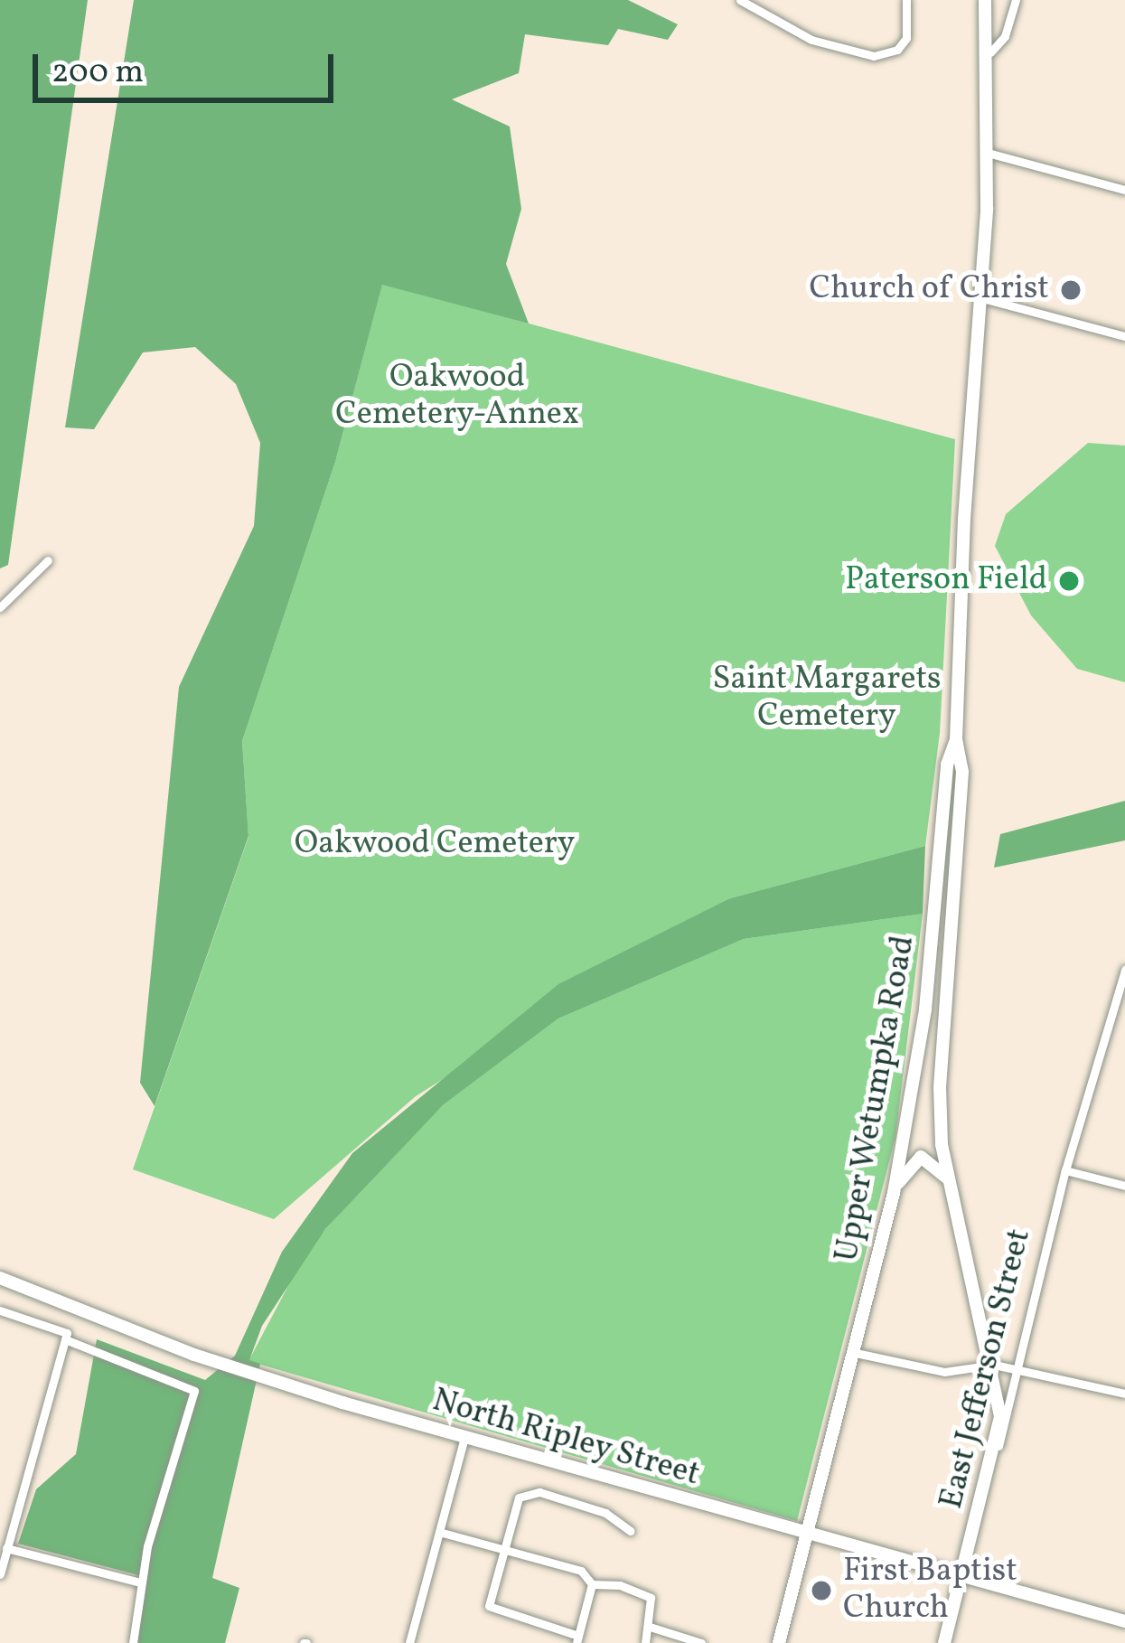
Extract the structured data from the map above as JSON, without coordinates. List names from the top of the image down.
{
  "streets": {
    "main road": ["Upper Wetumpka Road", "East Jefferson Street", "North Ripley Street"]
  },
  "crossings": [
    ["Upper Wetumpka Road", "East Jefferson Street"],
    ["Upper Wetumpka Road", "North Ripley Street"],
    ["East Jefferson Street", "North Ripley Street"]
  ],
  "parks": ["Oakwood Cemetery-Annex", "Saint Margarets Cemetery", "Oakwood Cemetery"],
  "places": ["Church of Christ", "Paterson Field", "First Baptist Church"],
  "scale_bar": "200 m"
}
